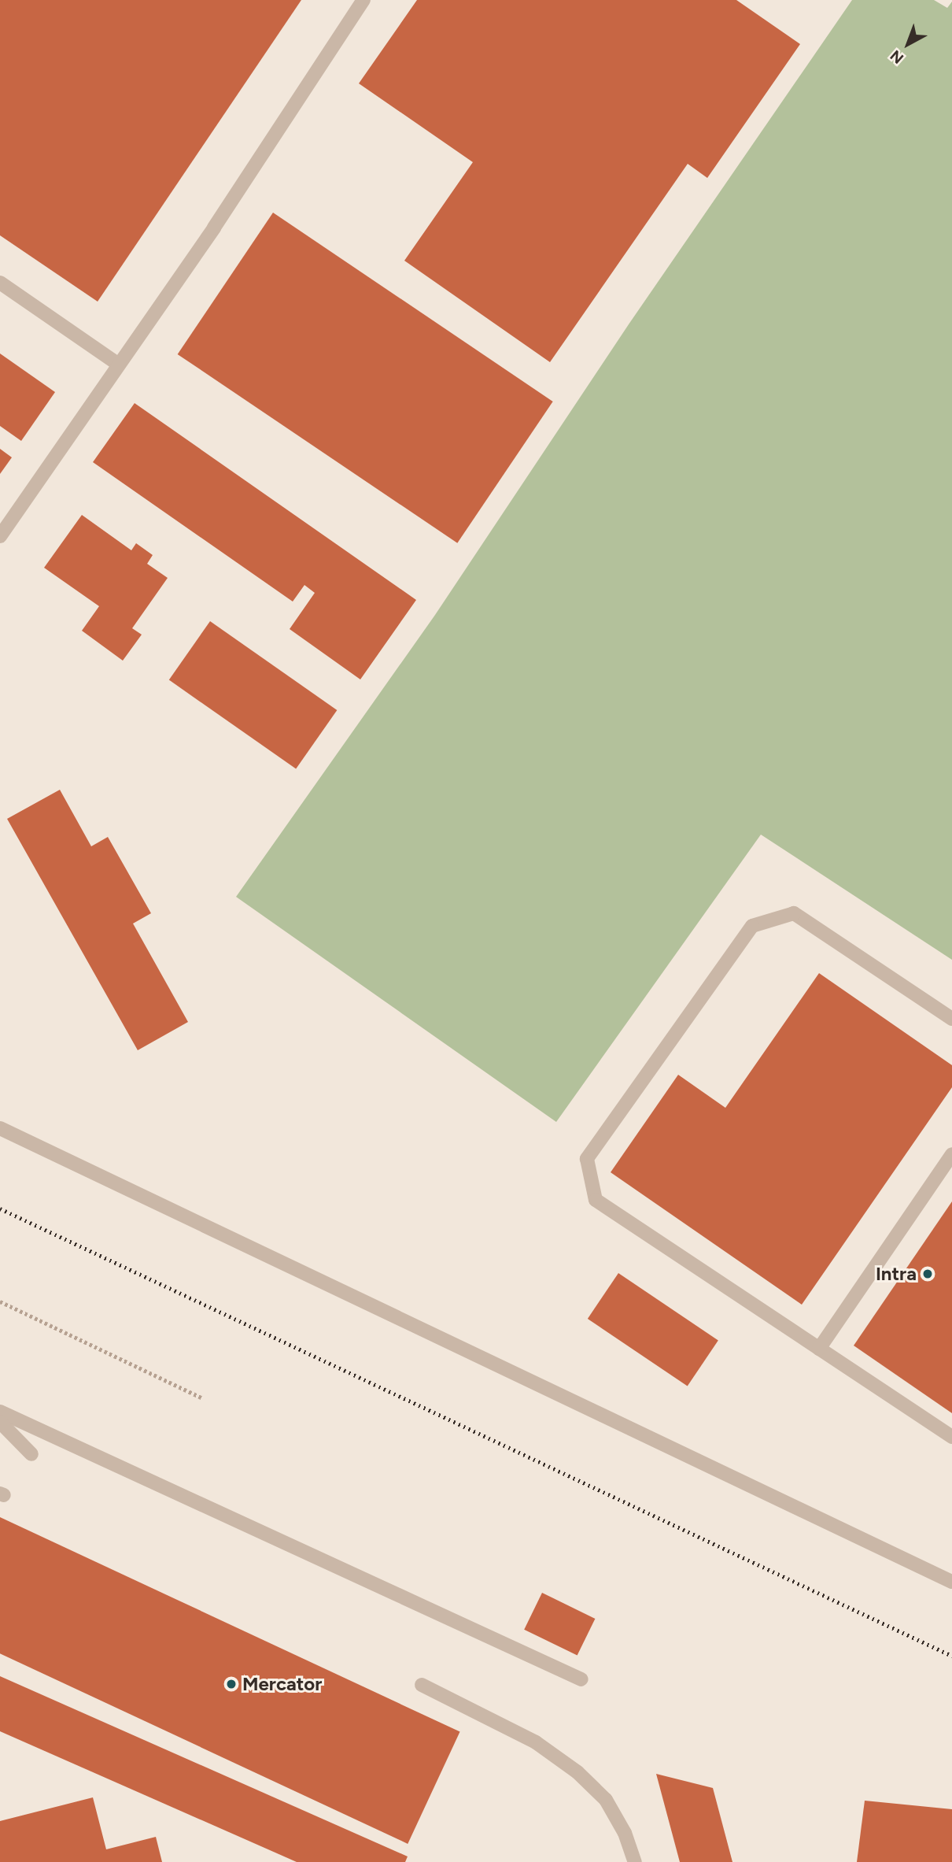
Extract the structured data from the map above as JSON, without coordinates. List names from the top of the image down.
{
  "places": ["Intra", "Mercator"],
  "north": "bottom left"
}
